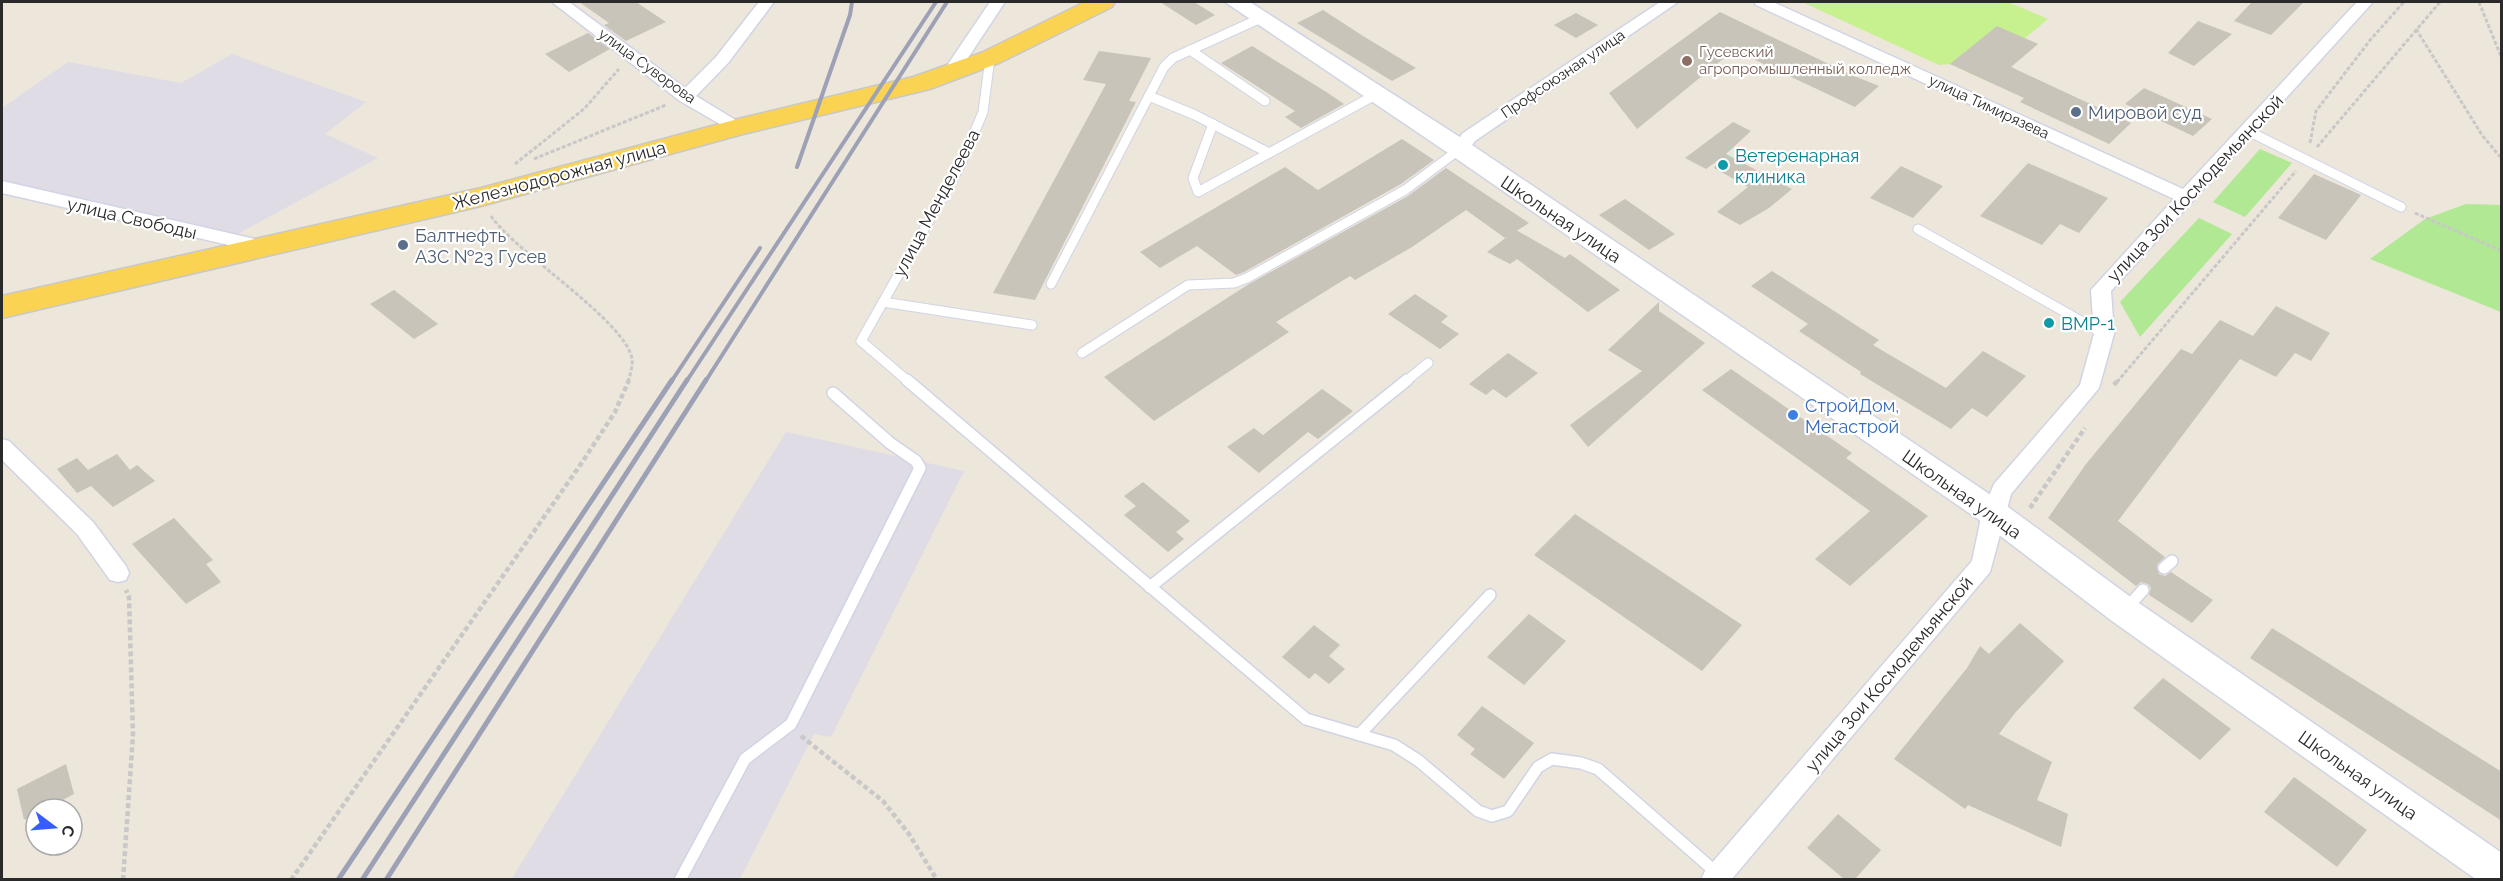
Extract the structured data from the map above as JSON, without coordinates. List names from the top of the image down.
{
  "streets": {
    "main road": ["Железнодорожная улица", "Школьная улица"],
    "street": [
      "улица Суворова",
      "Профсоюзная улица",
      "улица Тимирязева",
      "улица Зои Космодемьянской",
      "улица Свободы"
    ],
    "lane": ["улица Менделеева"]
  },
  "crossings": [
    ["улица Суворова", "Железнодорожная улица"],
    ["Профсоюзная улица", "Школьная улица"],
    ["улица Тимирязева", "улица Зои Космодемьянской"],
    ["Железнодорожная улица", "улица Менделеева"],
    ["Железнодорожная улица", "улица Свободы"],
    ["улица Зои Космодемьянской", "Школьная улица"]
  ],
  "places": [
    "Гусевский агропромышленный колледж",
    "Мировой суд",
    "Ветеренарная клиника",
    "Балтнефть АЗС №23 Гусев",
    "BMP-1",
    "СтройДом, Мегастрой"
  ],
  "north": "right"
}
